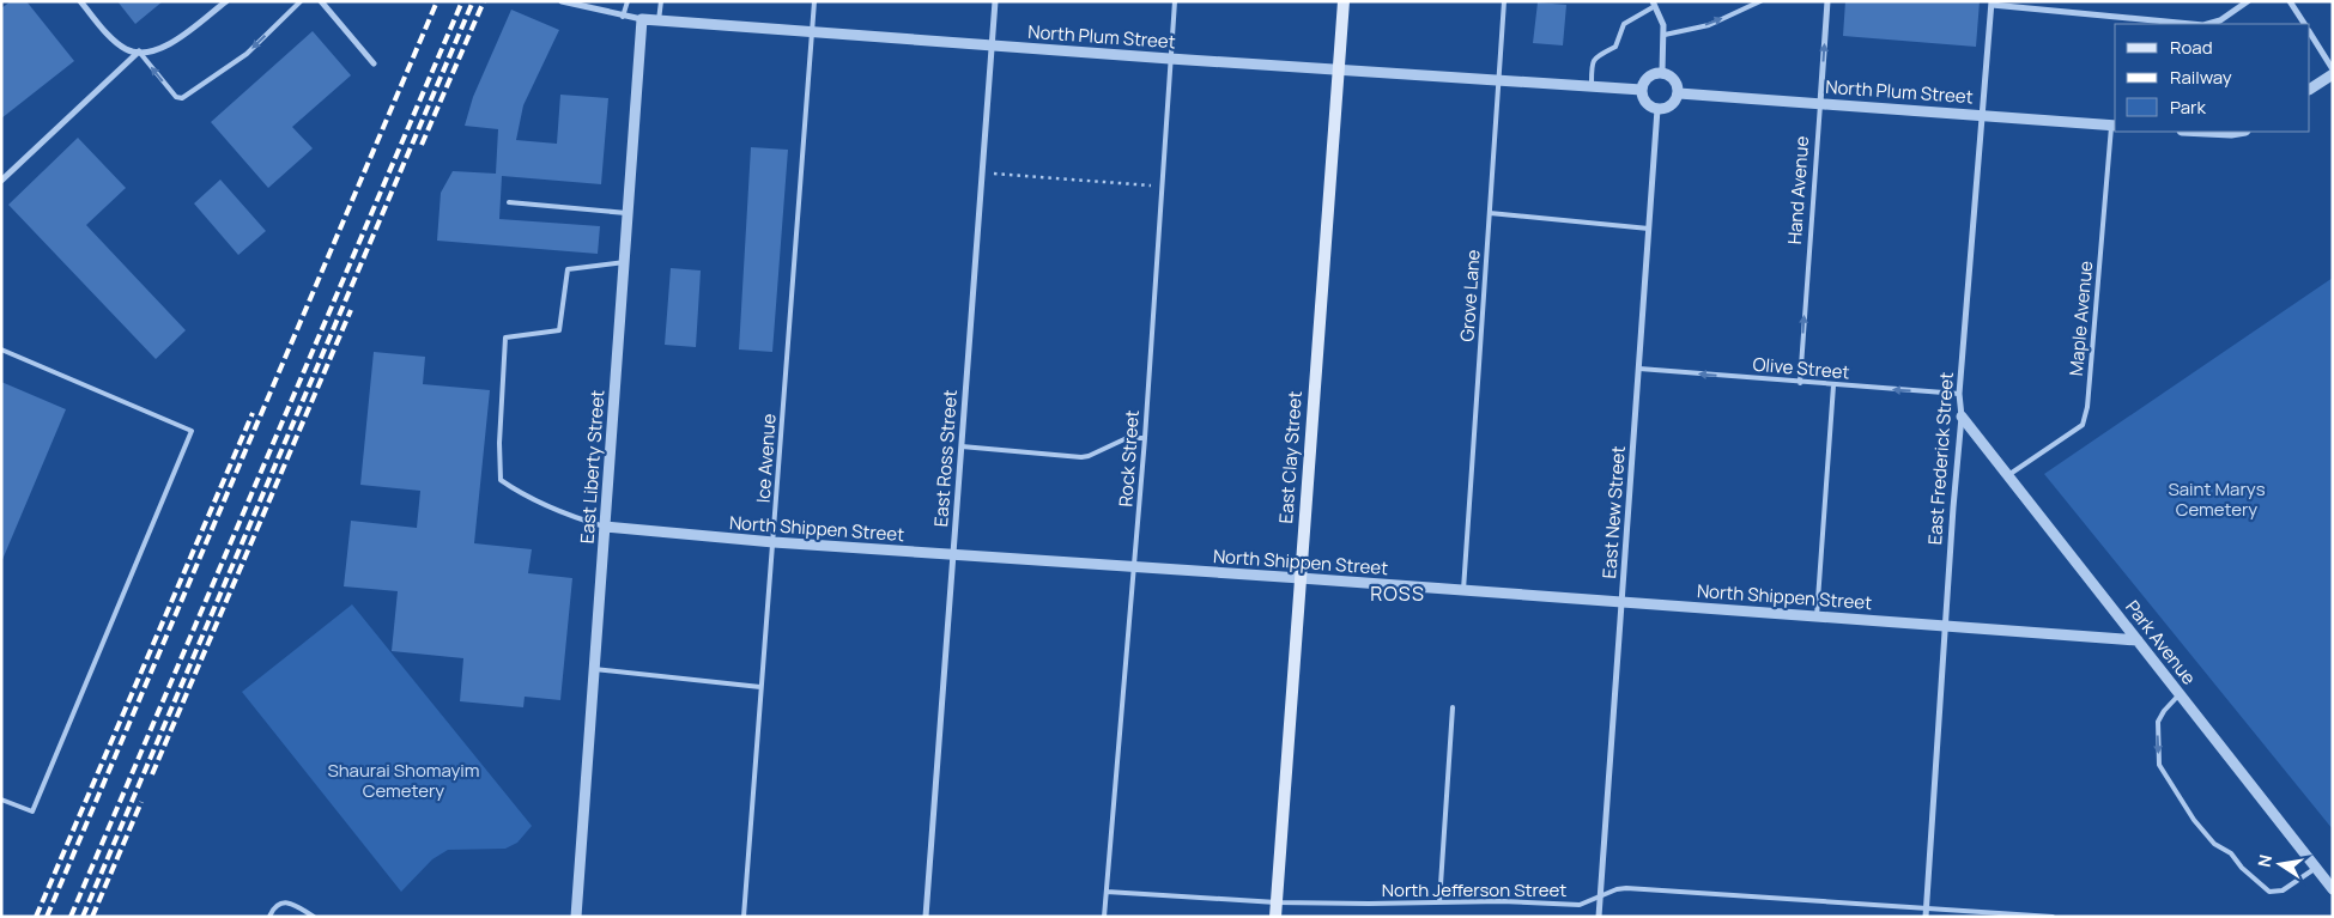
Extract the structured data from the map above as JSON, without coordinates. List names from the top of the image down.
{
  "streets": {
    "main road": ["East Clay Street"],
    "street": [
      "North Plum Street",
      "Hand Avenue",
      "East Ross Street",
      "East Frederick Street",
      "East Liberty Street",
      "East New Street",
      "North Shippen Street",
      "Park Avenue"
    ],
    "lane": [
      "Grove Lane",
      "Maple Avenue",
      "Olive Street",
      "Ice Avenue",
      "Rock Street",
      "North Jefferson Street"
    ]
  },
  "crossings": [
    ["North Plum Street", "Hand Avenue"],
    ["North Plum Street", "Grove Lane"],
    ["North Plum Street", "Maple Avenue"],
    ["North Plum Street", "East Clay Street"],
    ["North Plum Street", "Ice Avenue"],
    ["North Plum Street", "East Ross Street"],
    ["North Plum Street", "Rock Street"],
    ["North Plum Street", "East Frederick Street"],
    ["North Plum Street", "East Liberty Street"],
    ["North Plum Street", "East New Street"],
    ["Hand Avenue", "Olive Street"],
    ["Grove Lane", "North Shippen Street"],
    ["Maple Avenue", "Park Avenue"],
    ["Olive Street", "East Frederick Street"],
    ["Olive Street", "East New Street"],
    ["East Clay Street", "North Shippen Street"],
    ["East Clay Street", "North Jefferson Street"],
    ["Ice Avenue", "North Shippen Street"],
    ["East Ross Street", "North Shippen Street"],
    ["Rock Street", "North Shippen Street"],
    ["Rock Street", "North Jefferson Street"],
    ["East Frederick Street", "North Shippen Street"],
    ["East Frederick Street", "Park Avenue"],
    ["East Frederick Street", "North Jefferson Street"],
    ["East Liberty Street", "North Shippen Street"],
    ["East New Street", "North Shippen Street"],
    ["East New Street", "North Jefferson Street"],
    ["North Shippen Street", "Park Avenue"]
  ],
  "one_way": ["Hand Avenue", "Olive Street"],
  "districts": ["ROSS"],
  "parks": ["Saint Marys Cemetery", "Shaurai Shomayim Cemetery"],
  "legend": ["Road", "Railway", "Park"],
  "north": "left"
}
